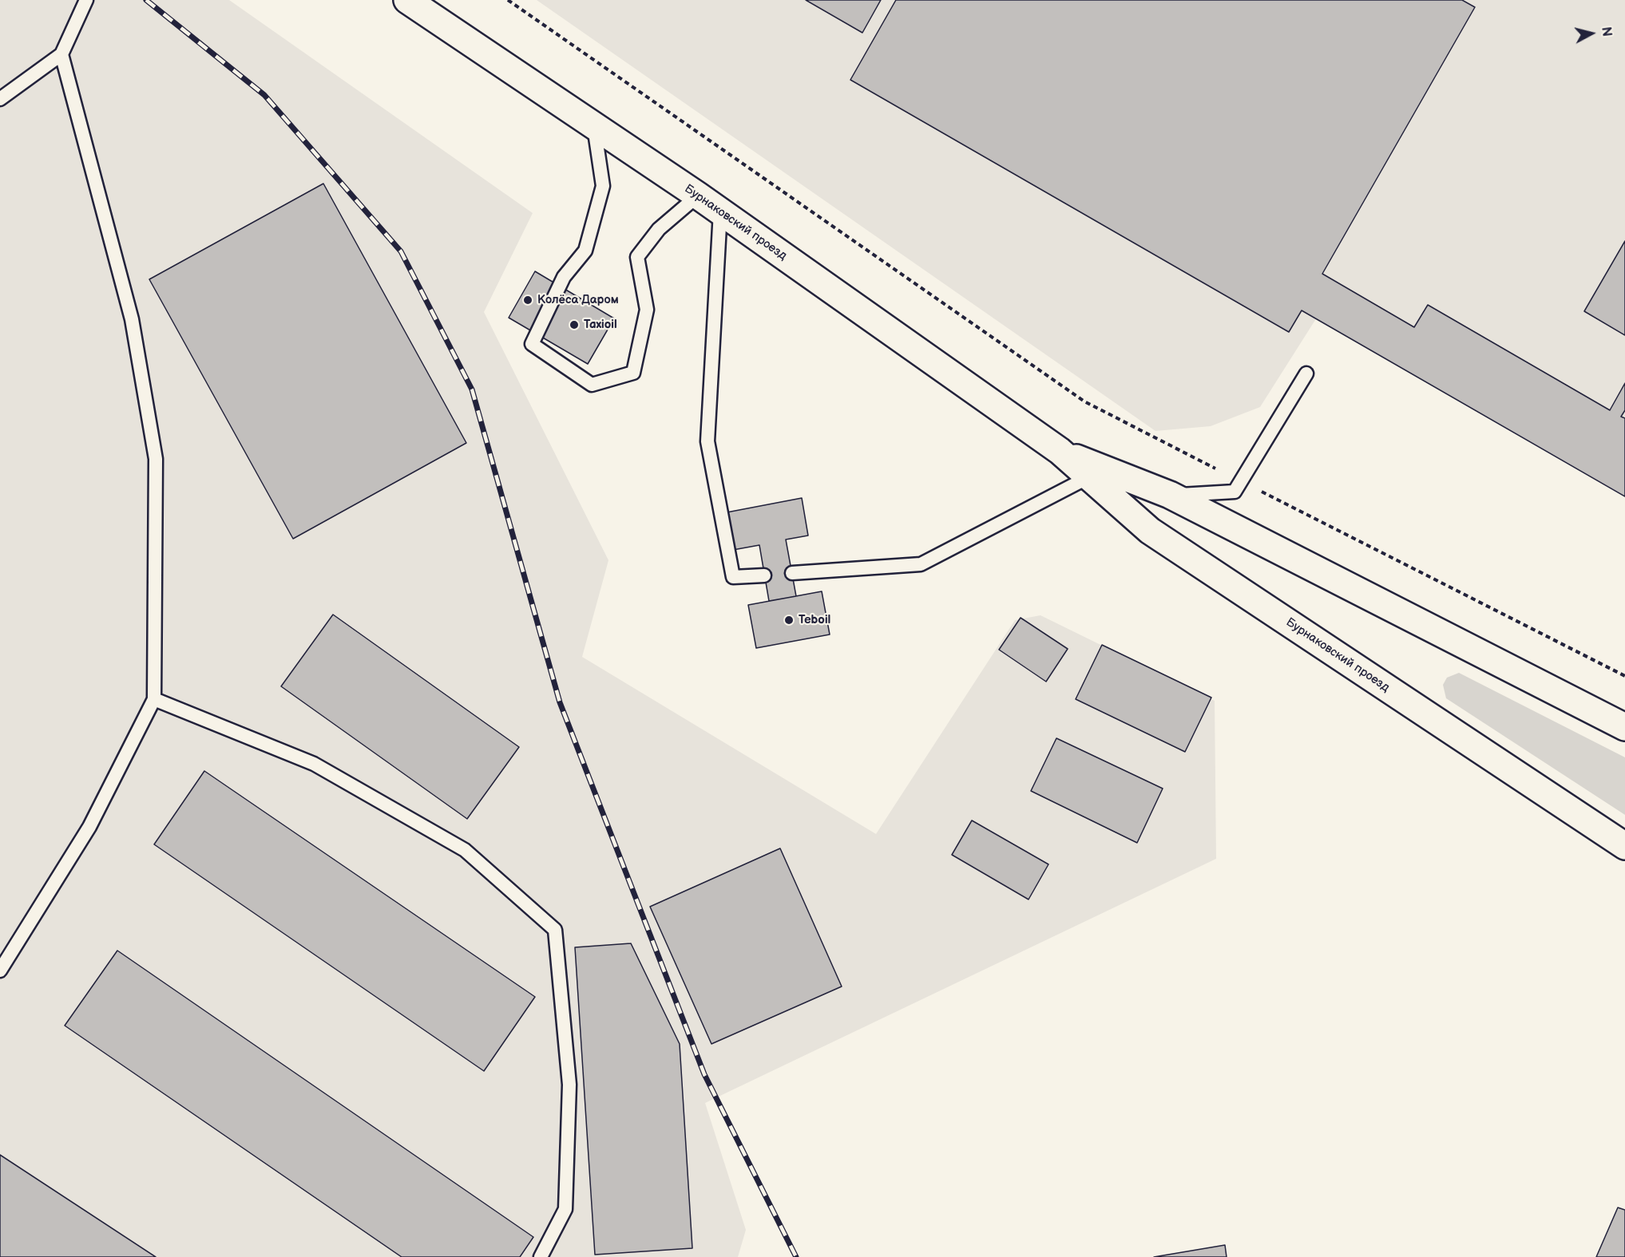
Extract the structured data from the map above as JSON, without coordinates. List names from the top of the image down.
{
  "streets": {
    "main road": ["Бурнаковский проезд"]
  },
  "places": ["Колёса Даром", "Taxioil", "Teboil"],
  "north": "right"
}
